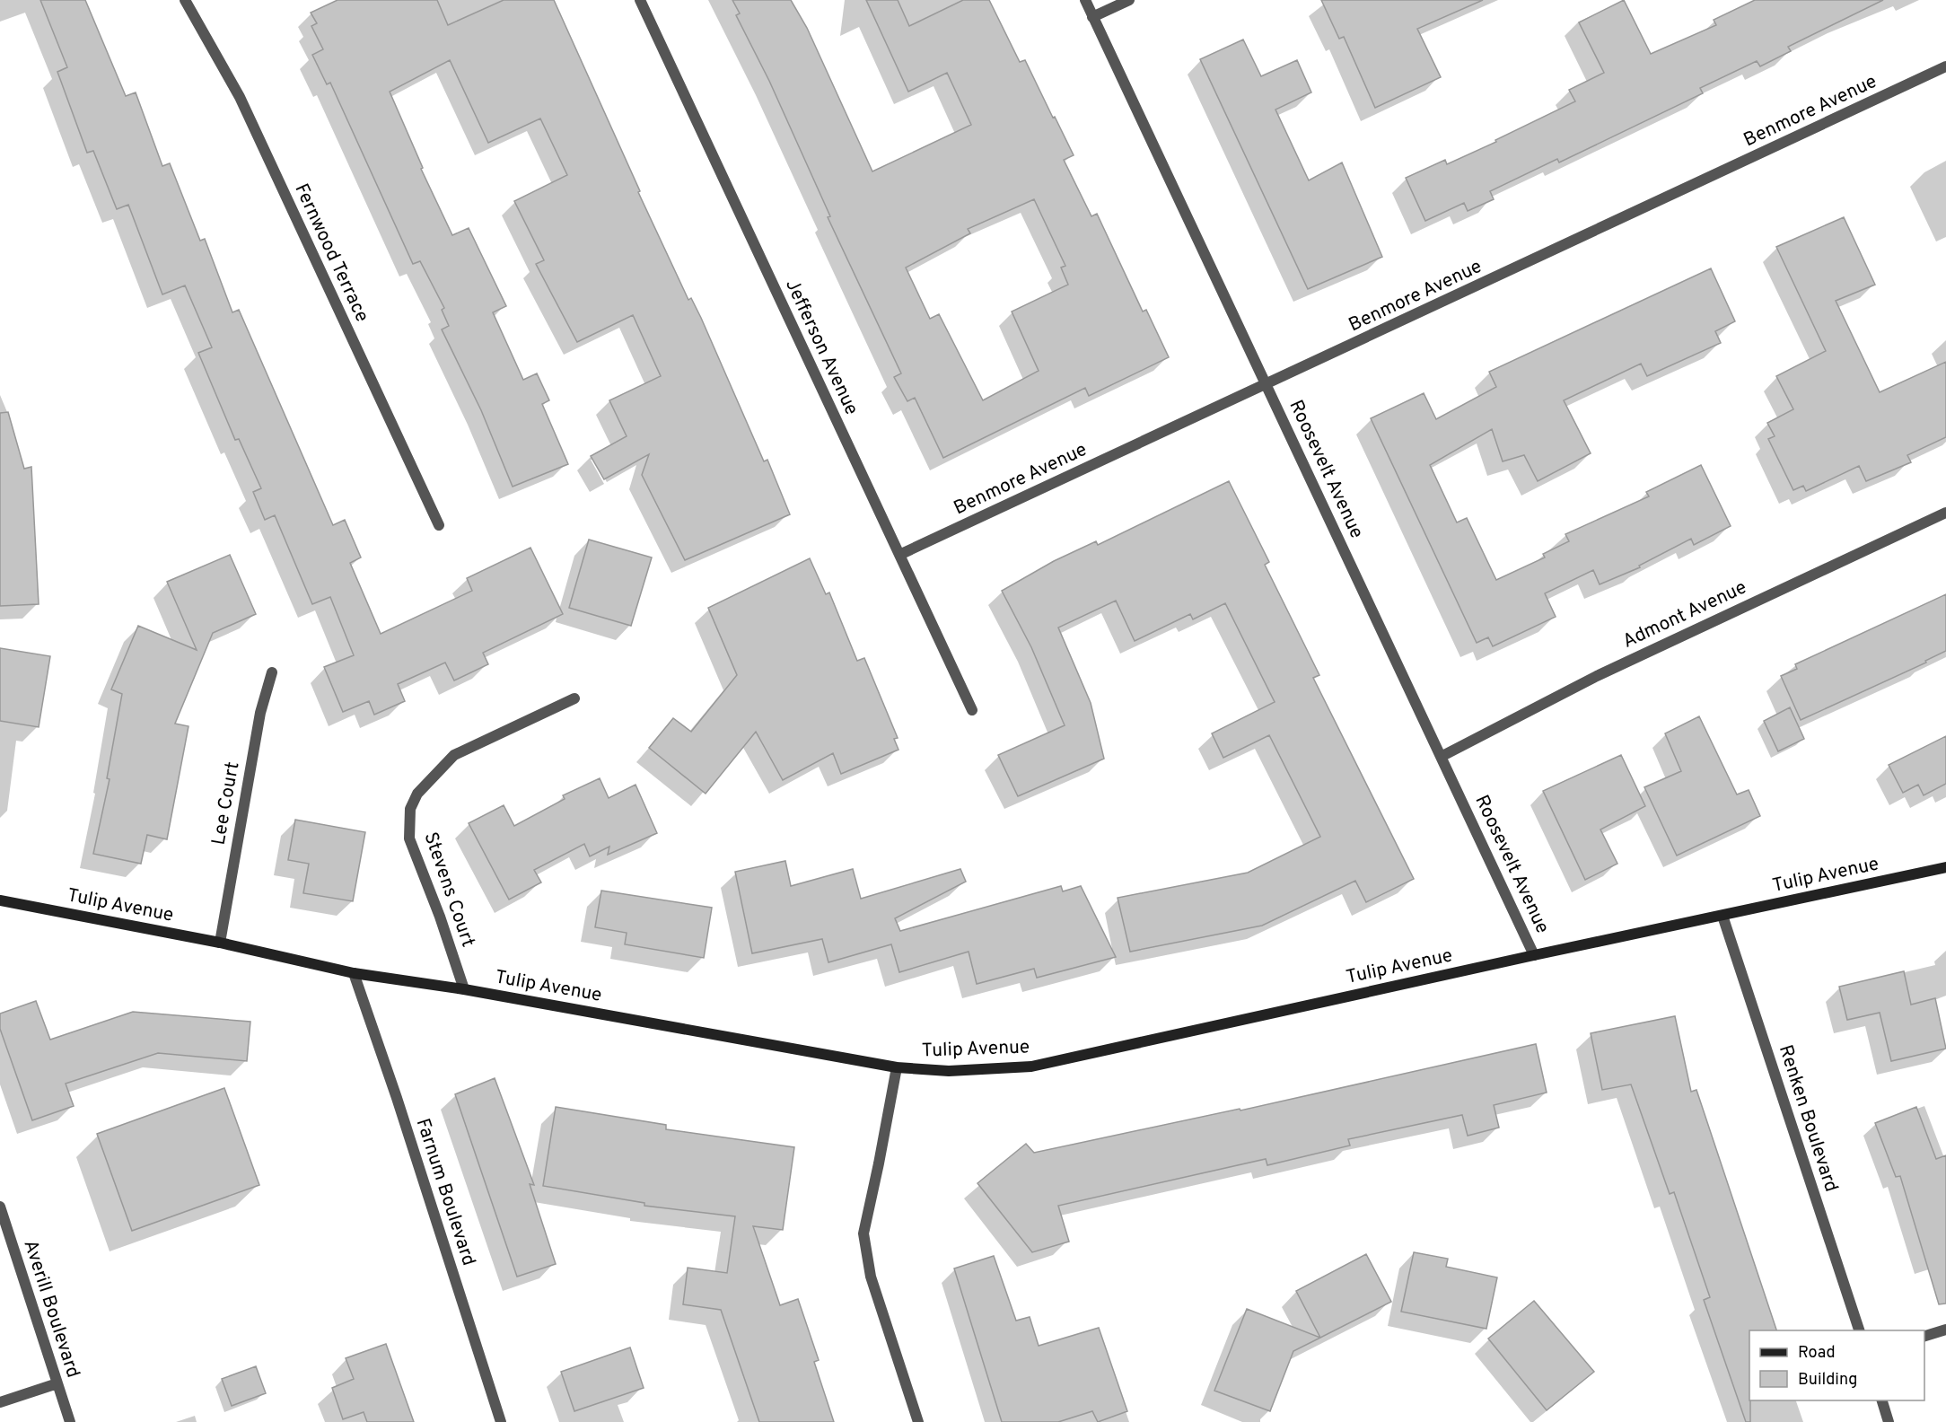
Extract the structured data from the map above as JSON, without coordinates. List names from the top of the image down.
{
  "streets": {
    "main road": ["Tulip Avenue"],
    "street": [
      "Benmore Avenue",
      "Fernwood Terrace",
      "Jefferson Avenue",
      "Roosevelt Avenue",
      "Admont Avenue",
      "Lee Court",
      "Stevens Court",
      "Renken Boulevard",
      "Farnum Boulevard",
      "Averill Boulevard"
    ]
  },
  "crossings": [
    ["Benmore Avenue", "Jefferson Avenue"],
    ["Benmore Avenue", "Roosevelt Avenue"],
    ["Roosevelt Avenue", "Admont Avenue"],
    ["Roosevelt Avenue", "Tulip Avenue"],
    ["Lee Court", "Tulip Avenue"],
    ["Tulip Avenue", "Stevens Court"],
    ["Tulip Avenue", "Renken Boulevard"],
    ["Tulip Avenue", "Farnum Boulevard"]
  ],
  "legend": ["Road", "Building"]
}
